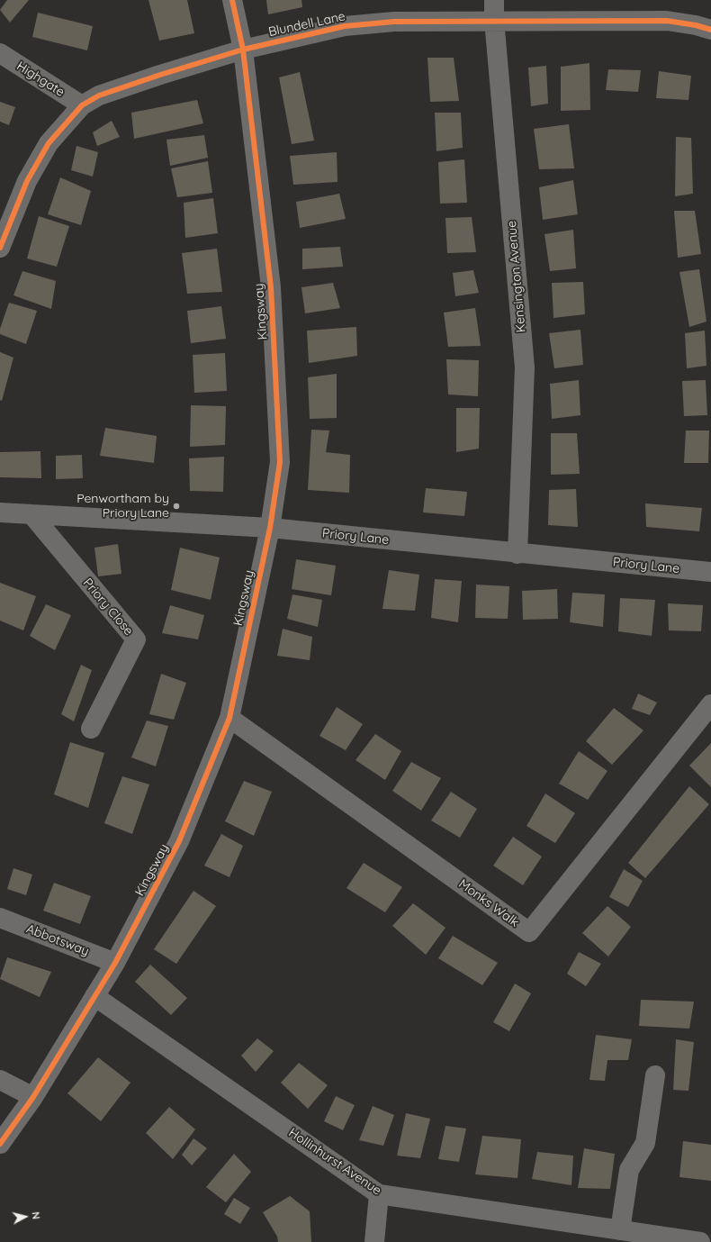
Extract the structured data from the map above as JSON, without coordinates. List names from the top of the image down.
{
  "streets": {
    "street": [
      "Blundell Lane",
      "Highgate",
      "Kensington Avenue",
      "Kingsway",
      "Priory Lane",
      "Priory Close",
      "Monks Walk",
      "Abbotsway",
      "Hollinhurst Avenue"
    ]
  },
  "crossings": [
    ["Blundell Lane", "Highgate"],
    ["Blundell Lane", "Kensington Avenue"],
    ["Blundell Lane", "Kingsway"],
    ["Kensington Avenue", "Priory Lane"],
    ["Kingsway", "Priory Lane"],
    ["Kingsway", "Monks Walk"],
    ["Kingsway", "Abbotsway"],
    ["Kingsway", "Hollinhurst Avenue"],
    ["Priory Lane", "Priory Close"]
  ],
  "places": ["Penwortham by Priory Lane"],
  "north": "right"
}
